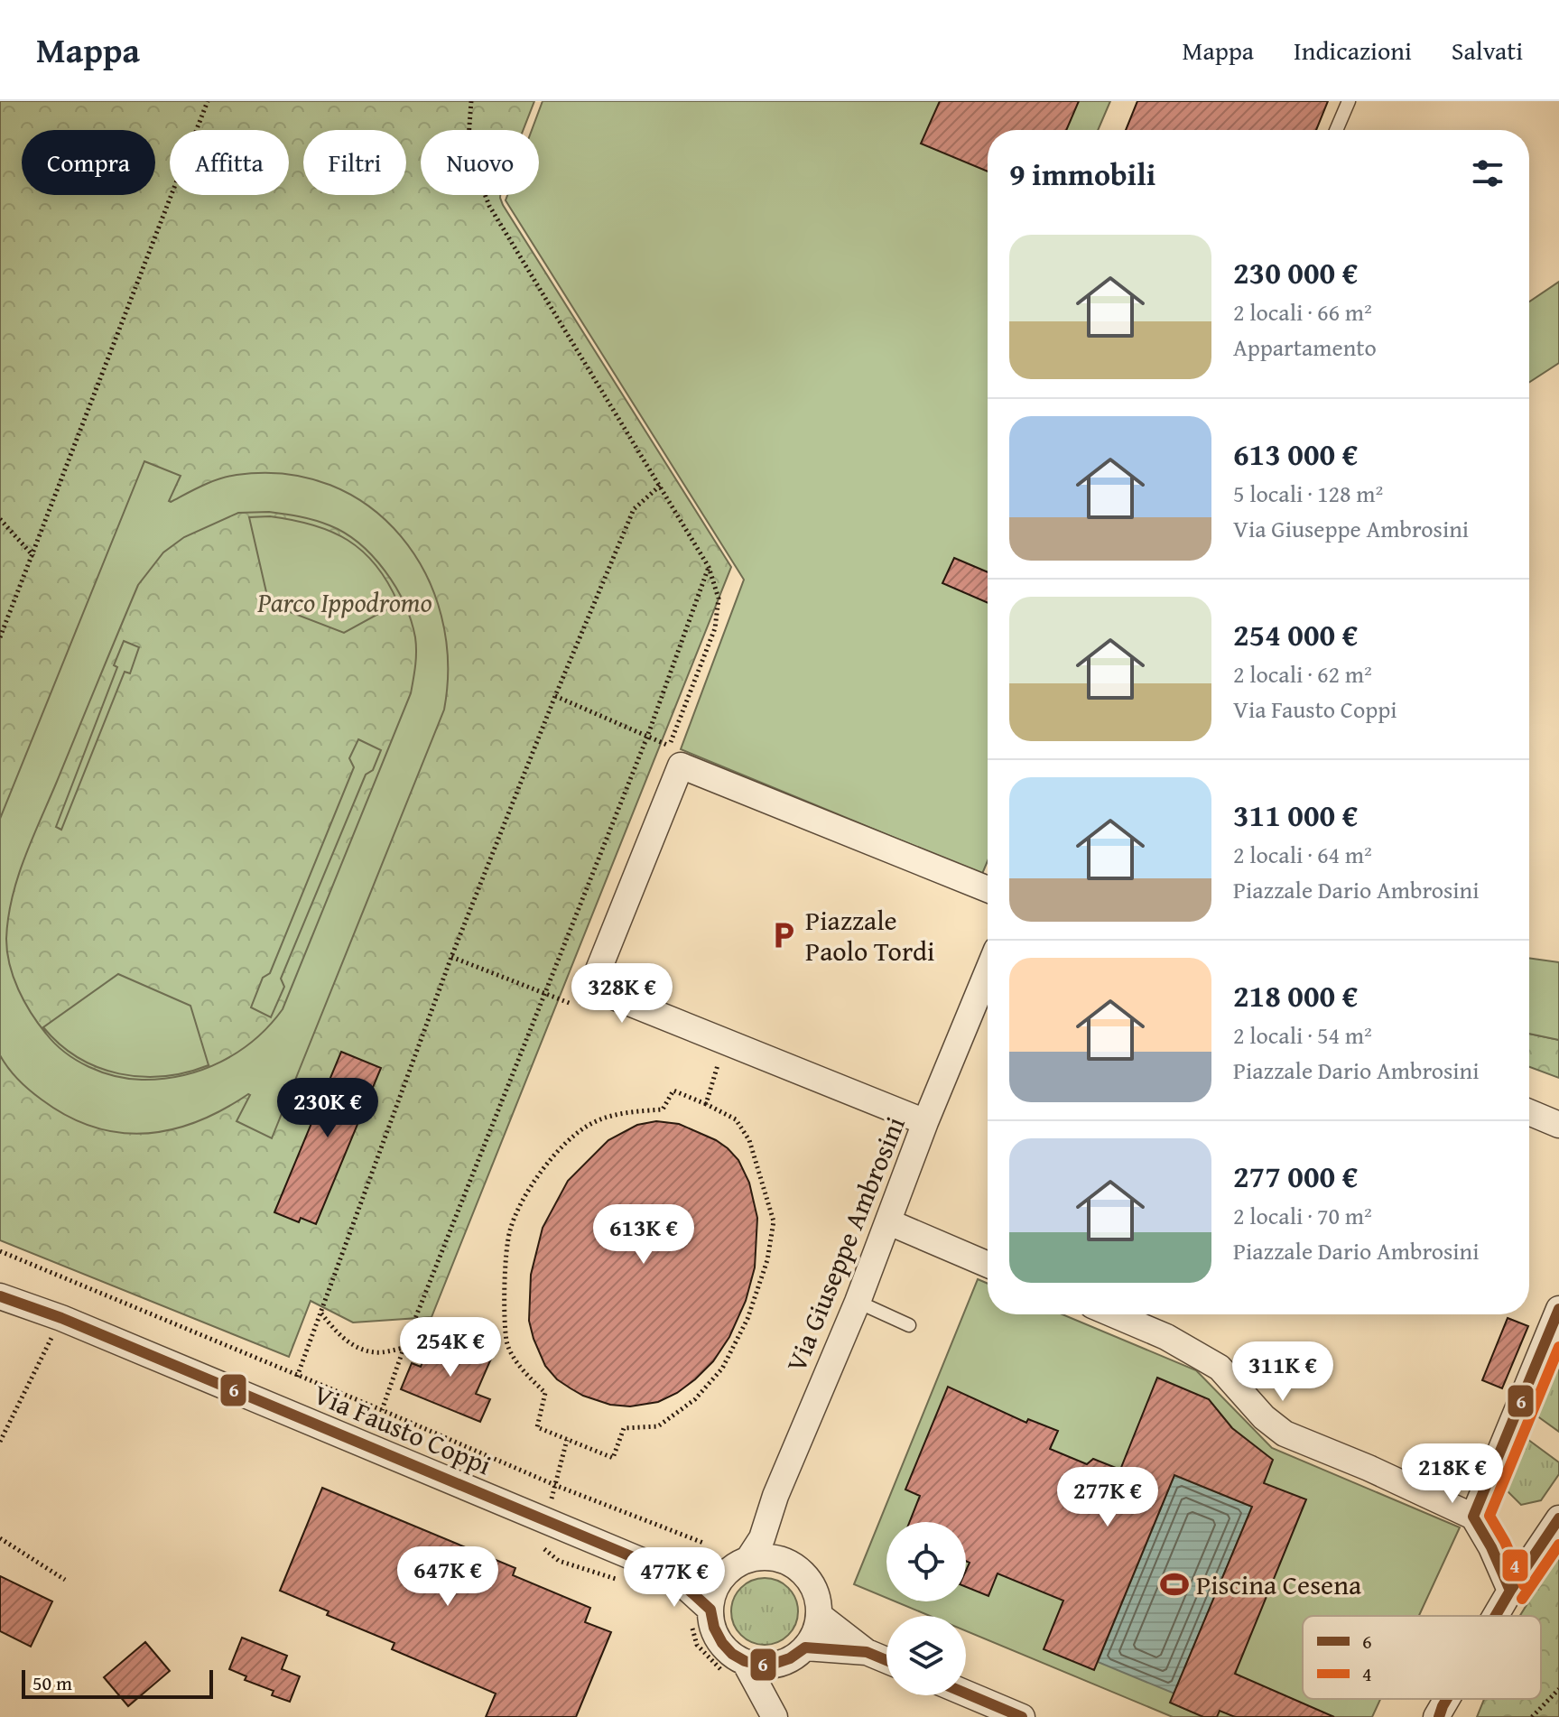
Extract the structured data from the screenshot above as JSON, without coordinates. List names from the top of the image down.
{
  "streets": {
    "street": ["Via Giuseppe Ambrosini", "Via Fausto Coppi"]
  },
  "crossings": [
    ["Via Giuseppe Ambrosini", "Via Fausto Coppi"]
  ],
  "parks": ["Parco Ippodromo"],
  "places": {
    "parking": ["Piazzale Paolo Tordi"],
    "sports": ["Piscina Cesena"]
  },
  "lines": ["transit line 6", "transit line 4"],
  "legend": ["6", "4"],
  "scale_bar": "50 m",
  "page": {
    "header": "Mappa",
    "nav": ["Mappa", "Indicazioni", "Salvati"],
    "chip": [
      "Compra",
      "Affitta",
      "Filtri",
      "Nuovo"
    ],
    "heading": "9 immobili",
    "list": [
      {
        "name": "230 000 €",
        "note": "2 locali · 66 m² · Appartamento"
      },
      {
        "name": "613 000 €",
        "note": "5 locali · 128 m² · Via Giuseppe Ambrosini"
      },
      {
        "name": "254 000 €",
        "note": "2 locali · 62 m² · Via Fausto Coppi"
      },
      {
        "name": "311 000 €",
        "note": "2 locali · 64 m² · Piazzale Dario Ambrosini"
      },
      {
        "name": "218 000 €",
        "note": "2 locali · 54 m² · Piazzale Dario Ambrosini"
      },
      {
        "name": "277 000 €",
        "note": "2 locali · 70 m² · Piazzale Dario Ambrosini"
      }
    ],
    "price": [
      "328K €",
      "230K €",
      "613K €",
      "254K €",
      "311K €",
      "218K €",
      "277K €",
      "647K €",
      "477K €"
    ],
    "scale": "50 m"
  }
}
